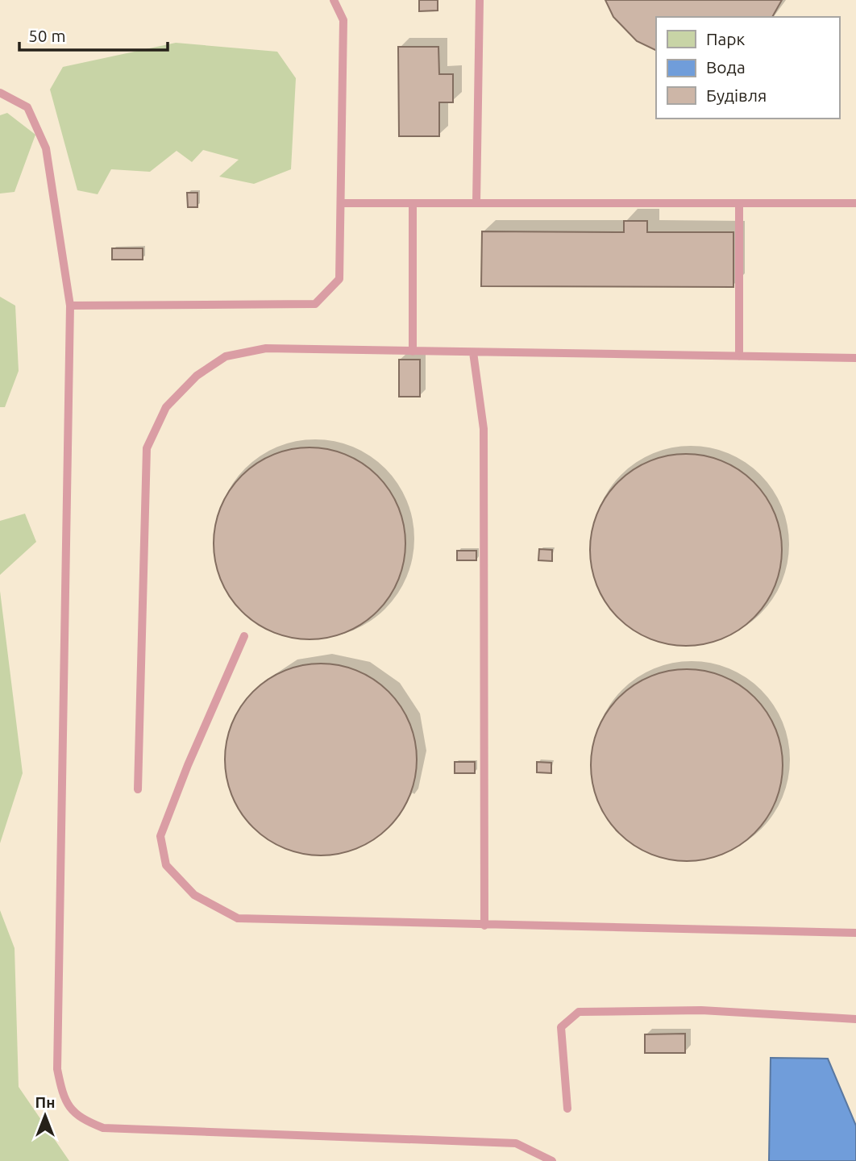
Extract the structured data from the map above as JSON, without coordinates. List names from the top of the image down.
{
  "legend": ["Парк", "Вода", "Будівля"],
  "scale_bar": "50 m",
  "north": "top"
}
